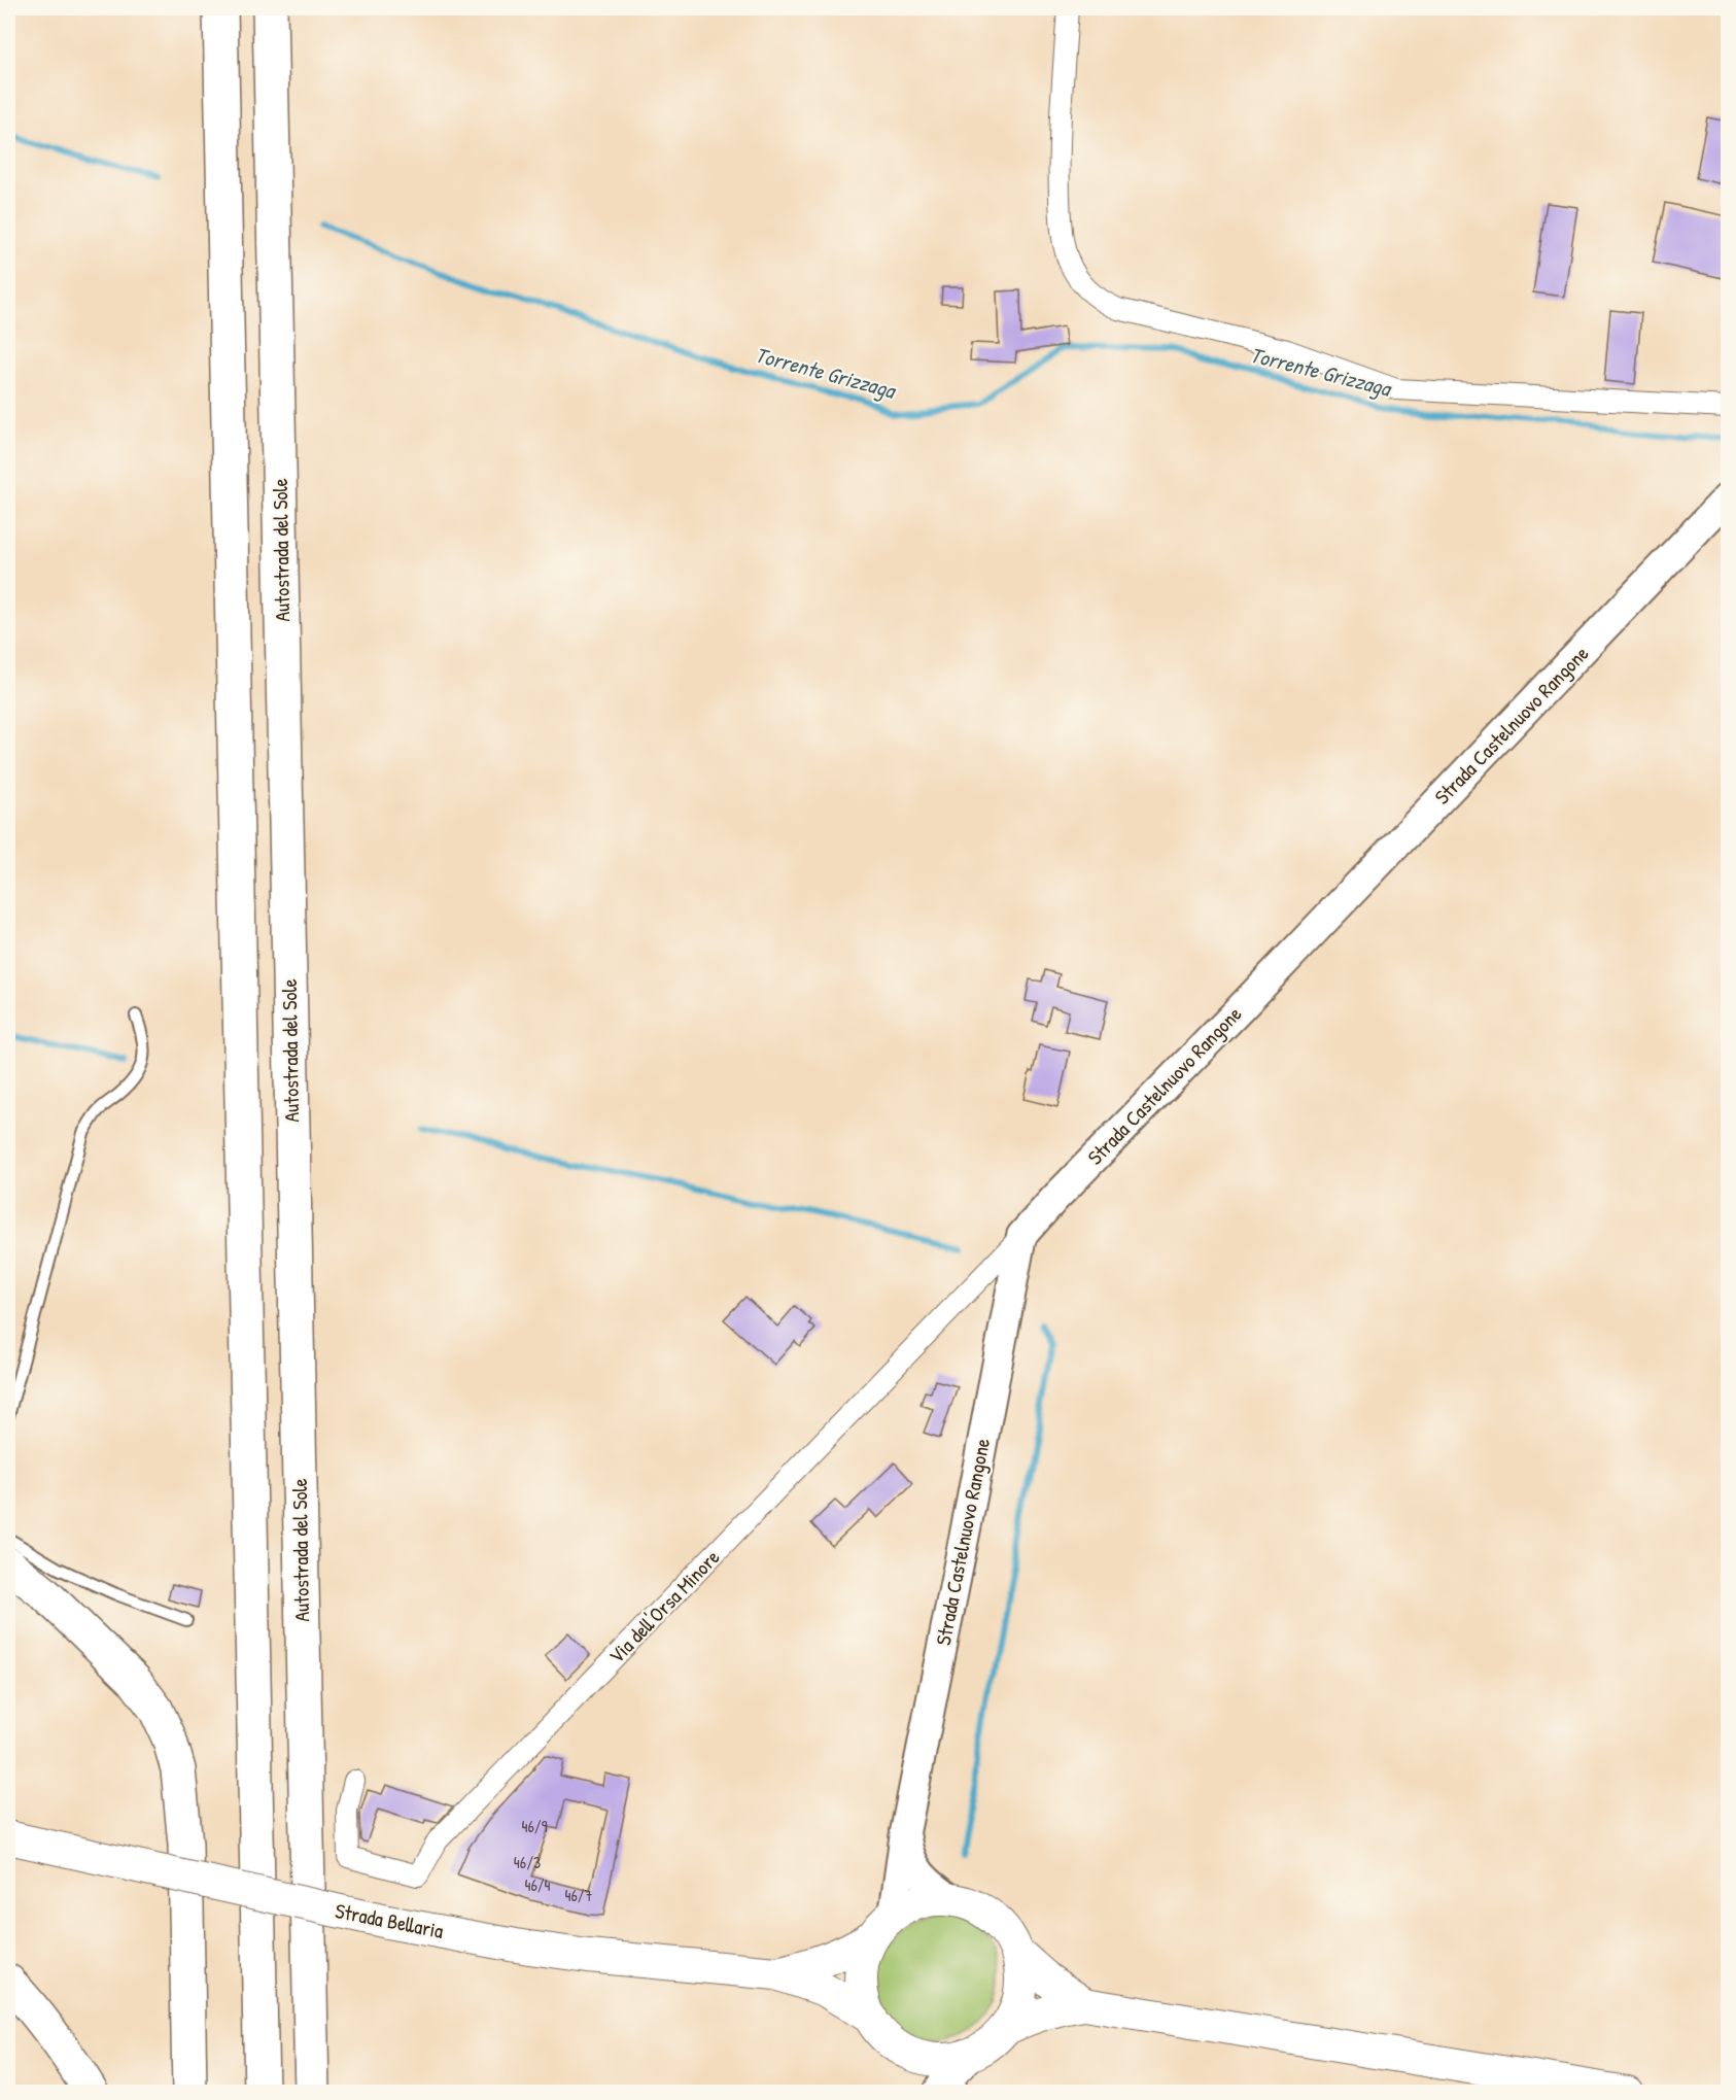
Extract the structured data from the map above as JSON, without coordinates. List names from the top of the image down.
{
  "streets": {
    "highway": ["Autostrada del Sole"],
    "main road": ["Strada Castelnuovo Rangone", "Strada Bellaria"],
    "street": ["Via dell'Orsa Minore"]
  },
  "crossings": [
    ["Strada Castelnuovo Rangone", "Via dell'Orsa Minore"],
    ["Strada Castelnuovo Rangone", "Strada Bellaria"]
  ],
  "water": ["Torrente Grizzaga"],
  "house_numbers": [
    "46/9",
    "46/3",
    "46/4",
    "46/7"
  ]
}
